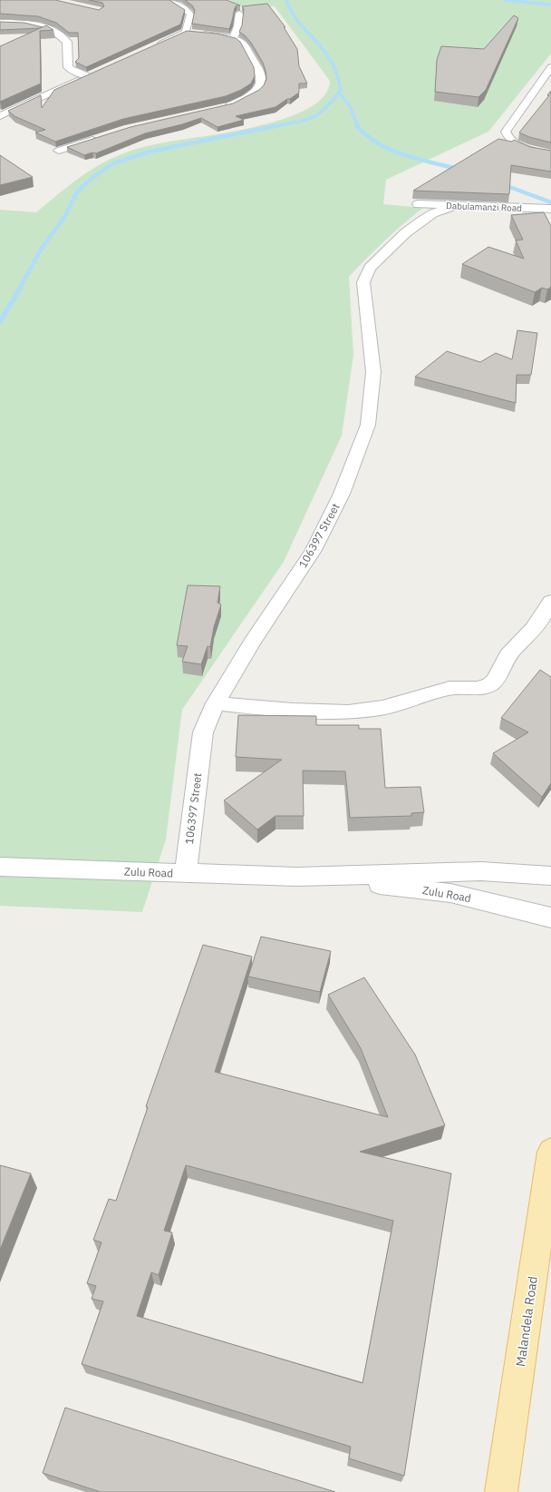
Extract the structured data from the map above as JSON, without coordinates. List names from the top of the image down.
{
  "streets": {
    "main road": ["Malandela Road"],
    "street": ["Dabulamanzi Road", "106397 Street", "Zulu Road"]
  },
  "crossings": [
    ["Dabulamanzi Road", "106397 Street"],
    ["106397 Street", "Zulu Road"]
  ]
}
